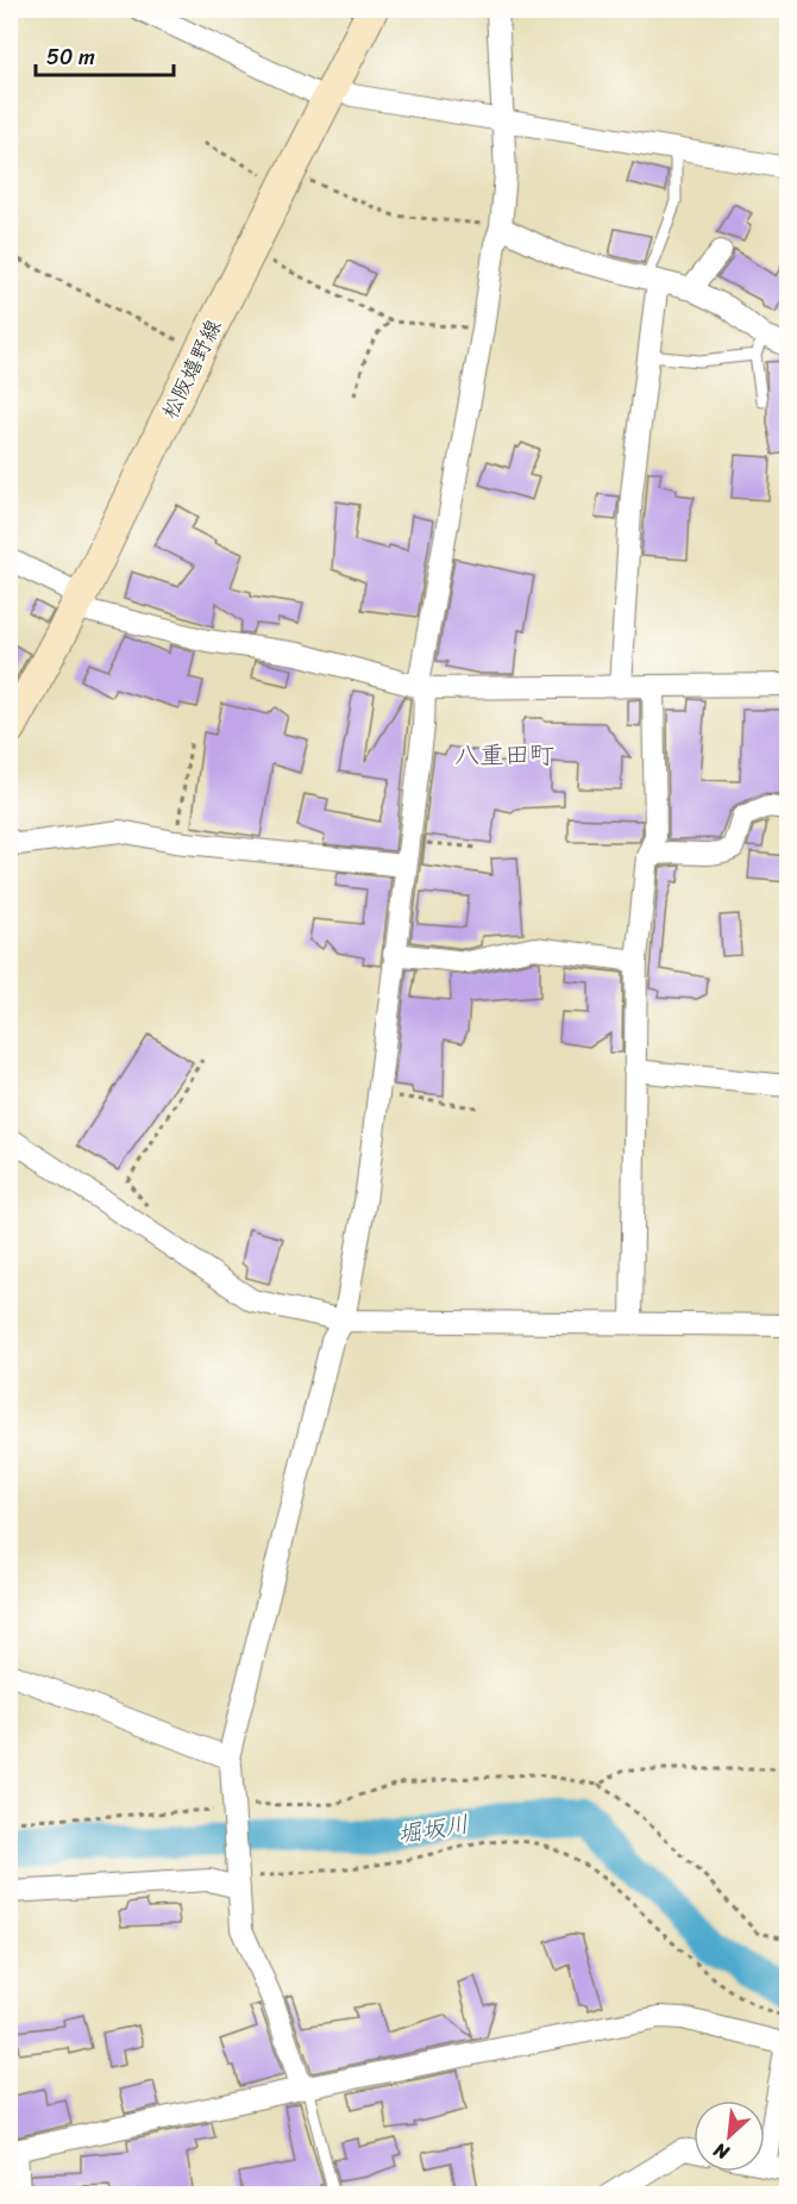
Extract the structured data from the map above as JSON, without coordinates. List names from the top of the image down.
{
  "streets": {
    "main road": ["松阪嬉野線"]
  },
  "districts": ["八重田町"],
  "water": ["堀坂川"],
  "scale_bar": "50 m",
  "north": "bottom left"
}
